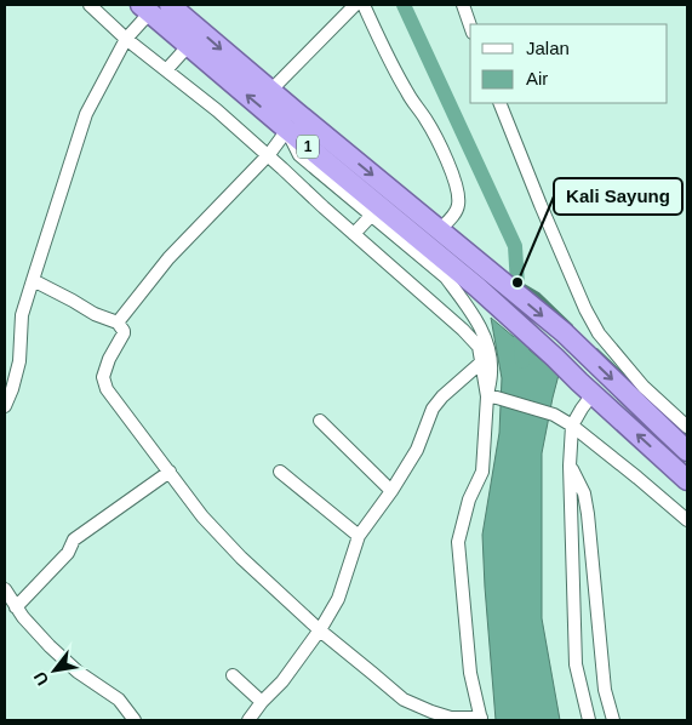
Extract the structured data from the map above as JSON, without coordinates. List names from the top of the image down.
{
  "streets": {
    "highway": ["1"]
  },
  "places": ["Kali Sayung"],
  "legend": ["Jalan", "Air"],
  "north": "bottom left"
}
